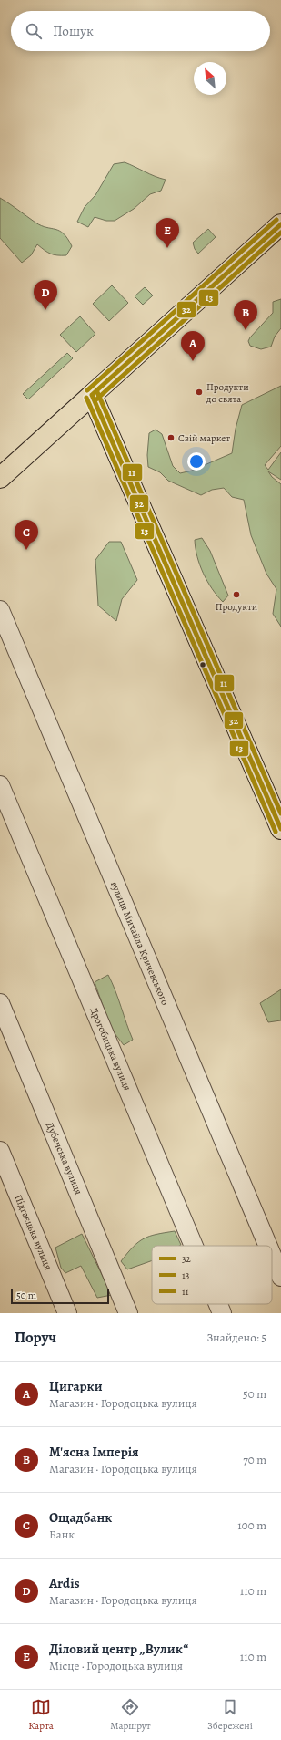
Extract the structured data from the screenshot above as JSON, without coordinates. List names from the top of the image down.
{
  "streets": {
    "street": [
      "вулиця Михайла Кричевського",
      "Дрогобицька вулиця",
      "Дубенська вулиця",
      "Підгаєцька вулиця"
    ]
  },
  "places": ["Продукти до свята", "Свій маркет", "Продукти"],
  "lines": ["transit line 11", "transit line 32", "transit line 13"],
  "legend": ["32", "13", "11"],
  "scale_bar": "50 m",
  "north": "top left",
  "page": {
    "search": "Пошук",
    "pins": [
      "E",
      "D",
      "B",
      "A",
      "C"
    ],
    "scale": "50 m",
    "heading": ["Поруч", "Знайдено: 5"],
    "list": [
      {
        "mark": "A",
        "name": "Цигарки",
        "note": "Магазин · Городоцька вулиця",
        "value": "50 m"
      },
      {
        "mark": "B",
        "name": "М'ясна Імперія",
        "note": "Магазин · Городоцька вулиця",
        "value": "70 m"
      },
      {
        "mark": "C",
        "name": "Ощадбанк",
        "note": "Банк",
        "value": "100 m"
      },
      {
        "mark": "D",
        "name": "Ardis",
        "note": "Магазин · Городоцька вулиця",
        "value": "110 m"
      },
      {
        "mark": "E",
        "name": "Діловий центр „Вулик“",
        "note": "Місце · Городоцька вулиця",
        "value": "110 m"
      }
    ],
    "nav": ["Карта", "Маршрут", "Збережені"]
  }
}
